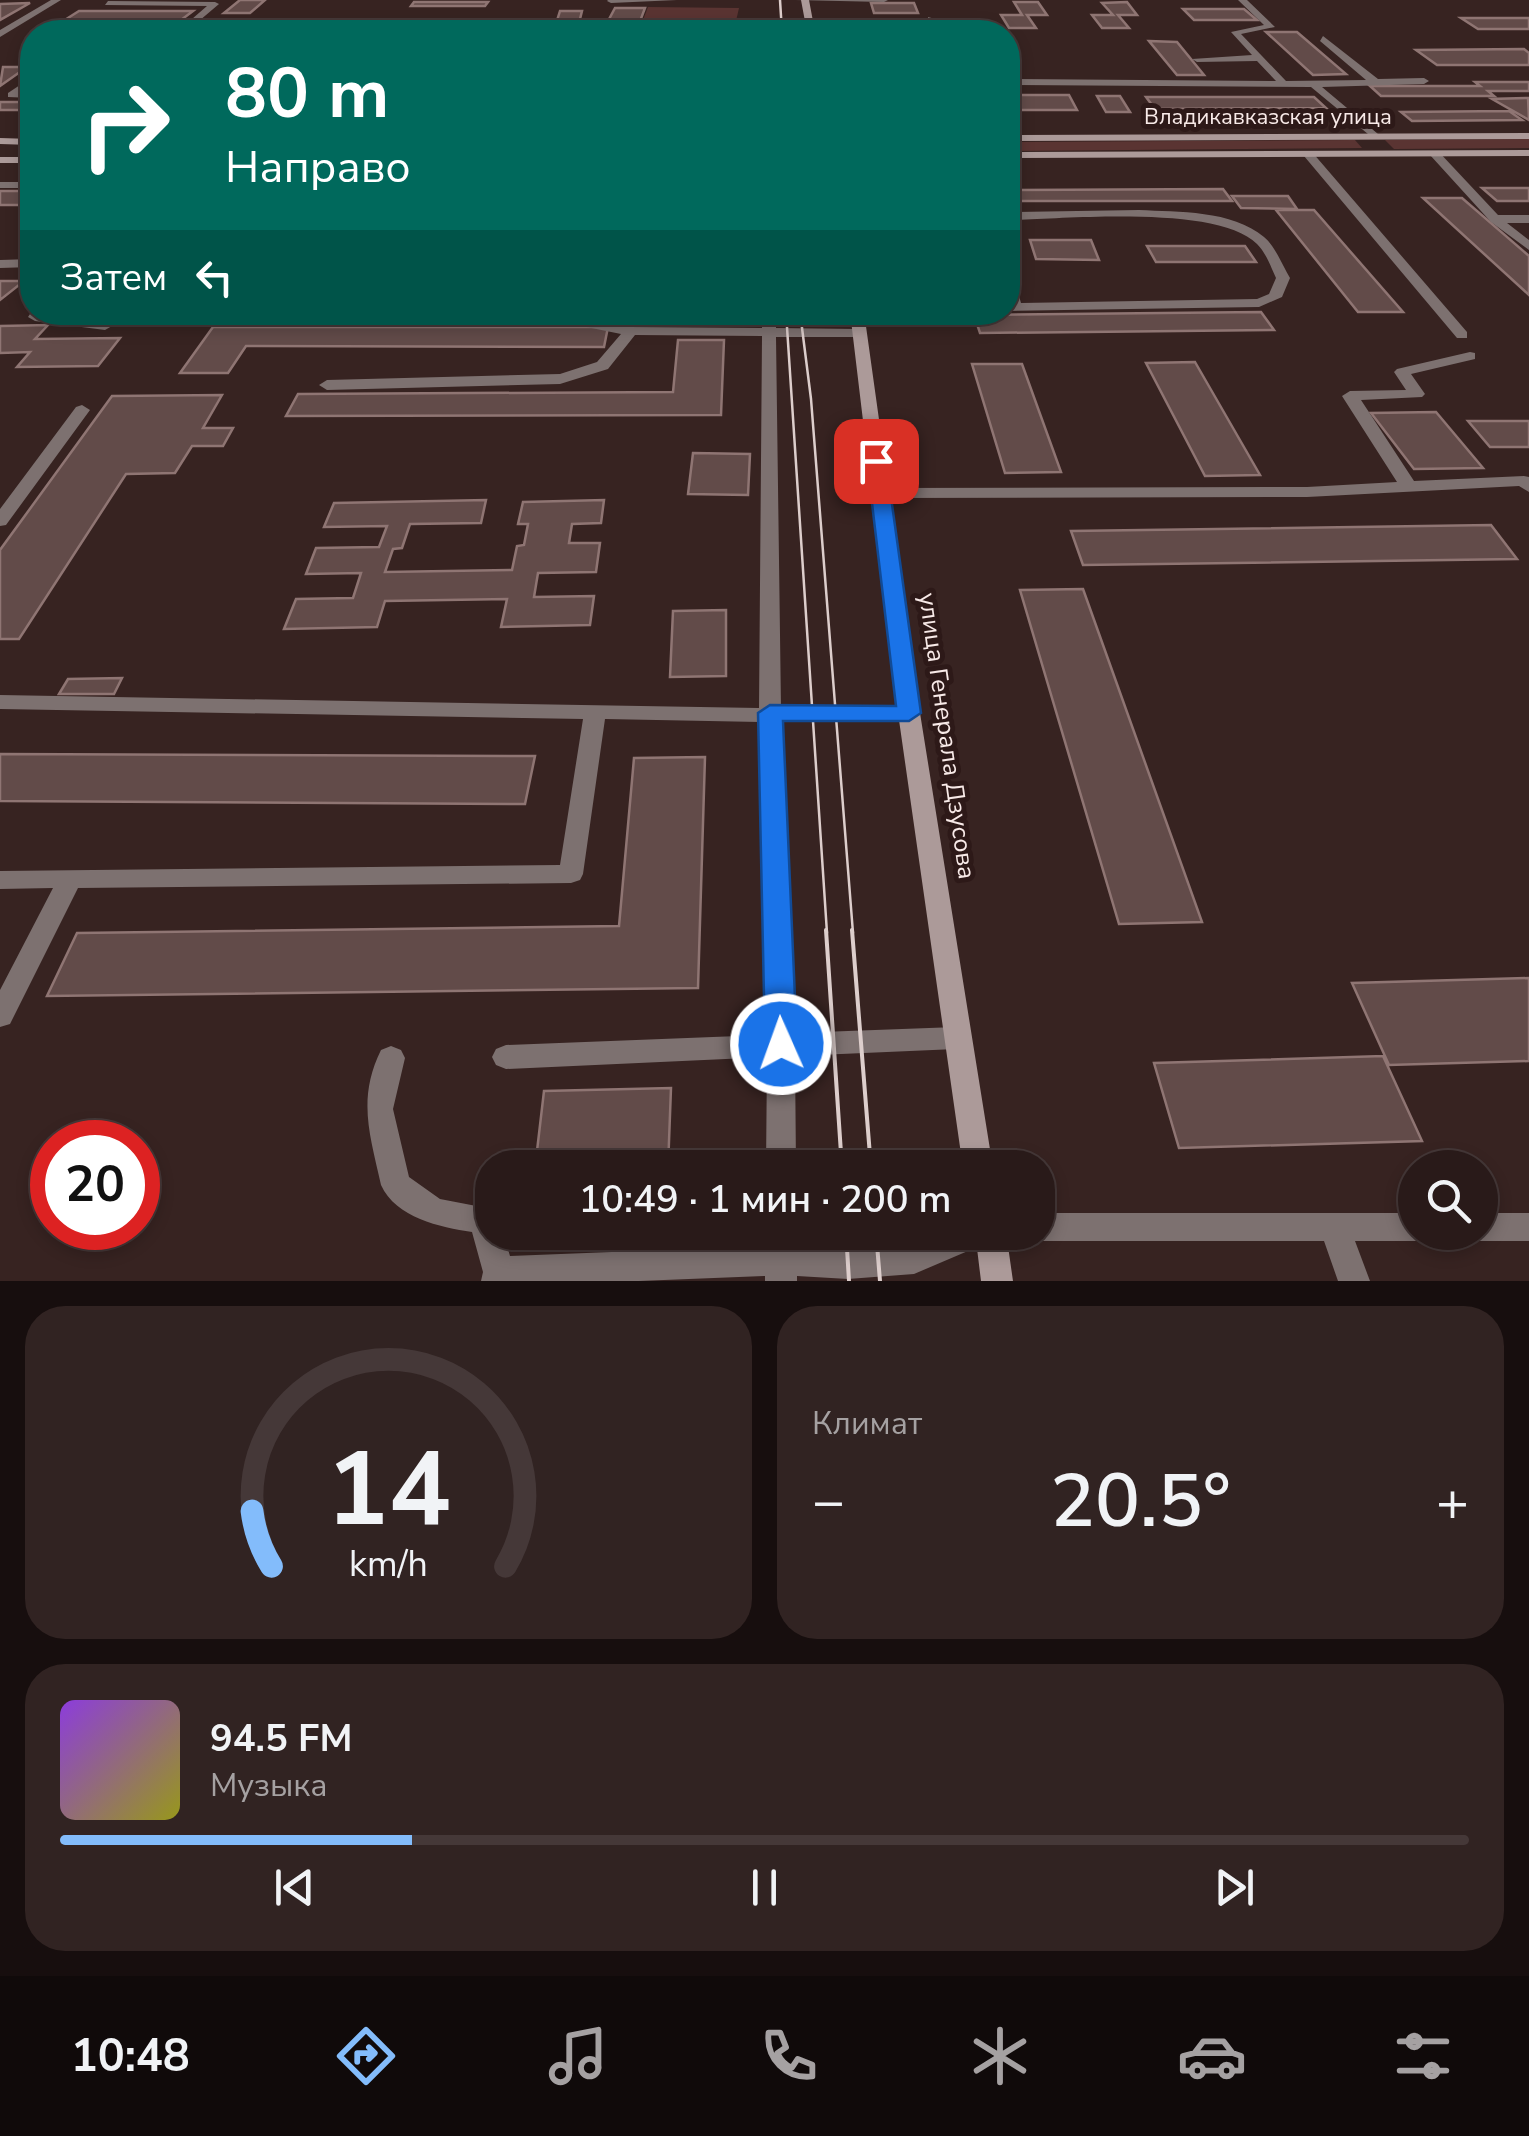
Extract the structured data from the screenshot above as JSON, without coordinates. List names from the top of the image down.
{
  "streets": {
    "main road": ["Владикавказская улица", "улица Генерала Дзусова"]
  },
  "page": {
    "turn": ["80 m", "Направо"],
    "then": "Затем",
    "limit": "20",
    "trip": "10:49 · 1 мин · 200 m",
    "tile": "Климат",
    "heat": ["−", "20.5°", "+"],
    "song": ["94.5 FM", "Музыка"],
    "tabs": "10:48",
    "gauge": ["14", "km/h"]
  }
}
